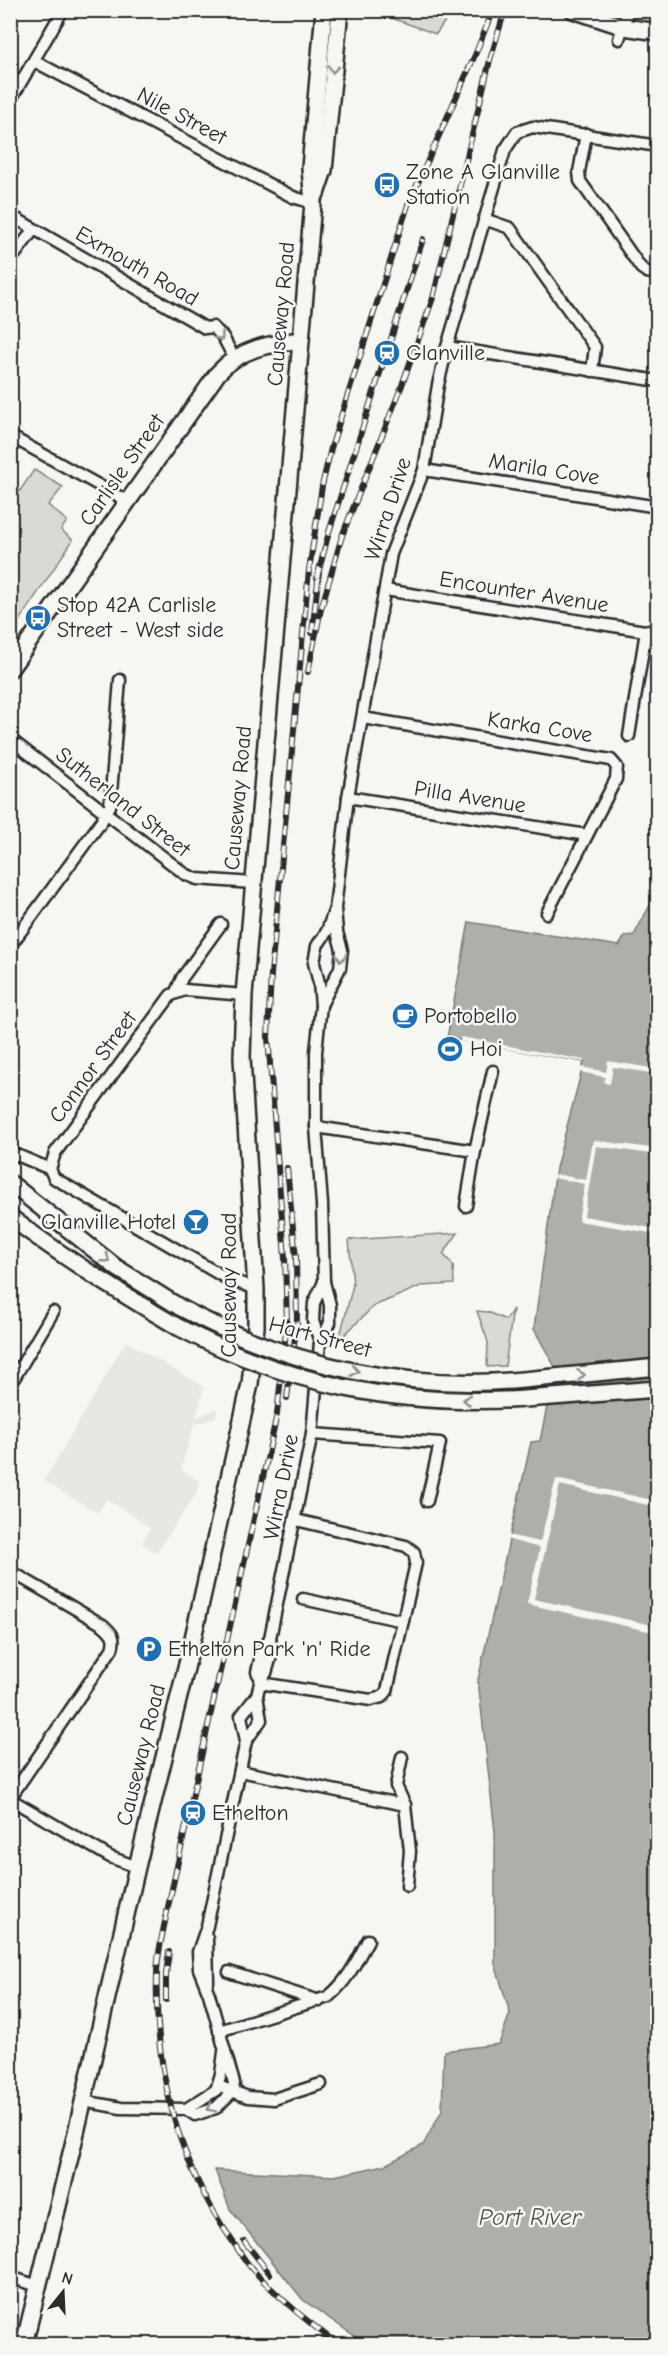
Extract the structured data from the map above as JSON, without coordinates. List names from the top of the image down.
{
  "streets": {
    "main road": ["Causeway Road", "Carlisle Street", "Hart Street"],
    "street": [
      "Nile Street",
      "Exmouth Road",
      "Marila Cove",
      "Wirra Drive",
      "Encounter Avenue",
      "Karka Cove",
      "Pilla Avenue",
      "Sutherland Street",
      "Connor Street"
    ]
  },
  "crossings": [
    ["Nile Street", "Causeway Road"],
    ["Exmouth Road", "Carlisle Street"],
    ["Causeway Road", "Carlisle Street"],
    ["Causeway Road", "Sutherland Street"],
    ["Causeway Road", "Hart Street"],
    ["Marila Cove", "Wirra Drive"],
    ["Wirra Drive", "Encounter Avenue"],
    ["Wirra Drive", "Karka Cove"],
    ["Wirra Drive", "Pilla Avenue"],
    ["Karka Cove", "Pilla Avenue"],
    ["Connor Street", "Hart Street"]
  ],
  "one_way": ["Exmouth Road"],
  "water": ["Port River"],
  "places": {
    "bus stop": ["Zone A Glanville Station", "Stop 42A Carlisle Street - West side"],
    "station": ["Glanville", "Ethelton"],
    "cafe": ["Portobello"],
    "sports": ["Hoi"],
    "bar": ["Glanville Hotel"],
    "parking": ["Ethelton Park 'n' Ride"]
  },
  "north": "top"
}
